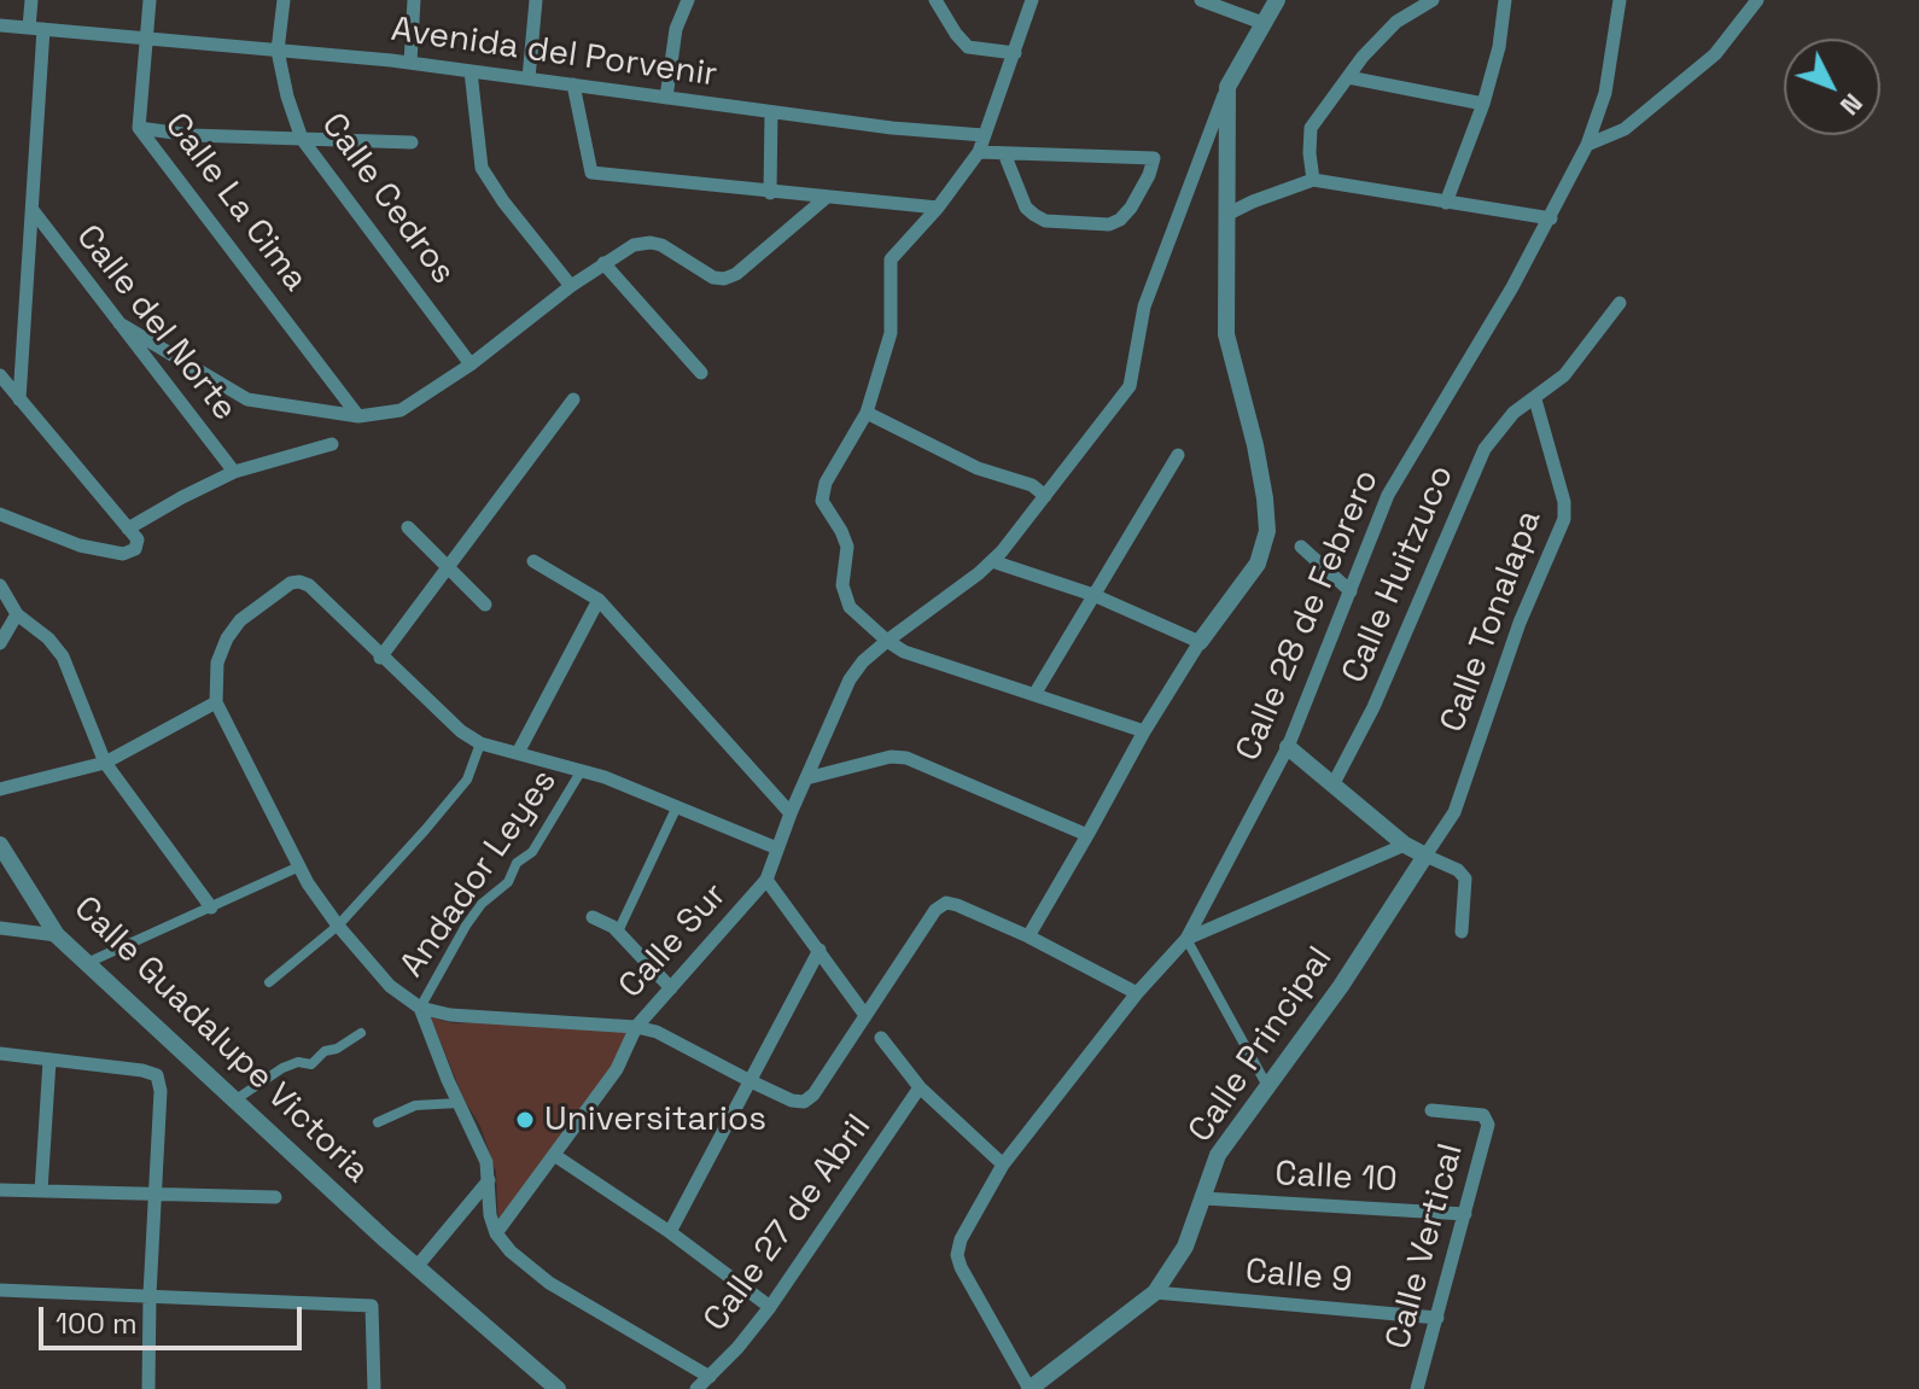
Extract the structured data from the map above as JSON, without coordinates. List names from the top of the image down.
{
  "streets": {
    "street": [
      "Avenida del Porvenir",
      "Calle Cedros",
      "Calle La Cima",
      "Calle del Norte",
      "Calle Huitzuco",
      "Calle 28 de Febrero",
      "Calle Tonalapa",
      "Andador Leyes",
      "Calle Sur",
      "Calle Guadalupe Victoria",
      "Calle Principal",
      "Calle 10",
      "Calle 27 de Abril",
      "Calle Vertical",
      "Calle 9"
    ]
  },
  "crossings": [
    ["Avenida del Porvenir", "Calle Cedros"],
    ["Avenida del Porvenir", "Calle La Cima"],
    ["Calle Huitzuco", "Calle Tonalapa"],
    ["Calle 28 de Febrero", "Calle Principal"],
    ["Calle Tonalapa", "Calle Principal"],
    ["Calle Principal", "Calle 10"],
    ["Calle Principal", "Calle 9"],
    ["Calle 10", "Calle Vertical"],
    ["Calle Vertical", "Calle 9"]
  ],
  "places": ["Universitarios"],
  "scale_bar": "100 m",
  "north": "bottom right"
}
